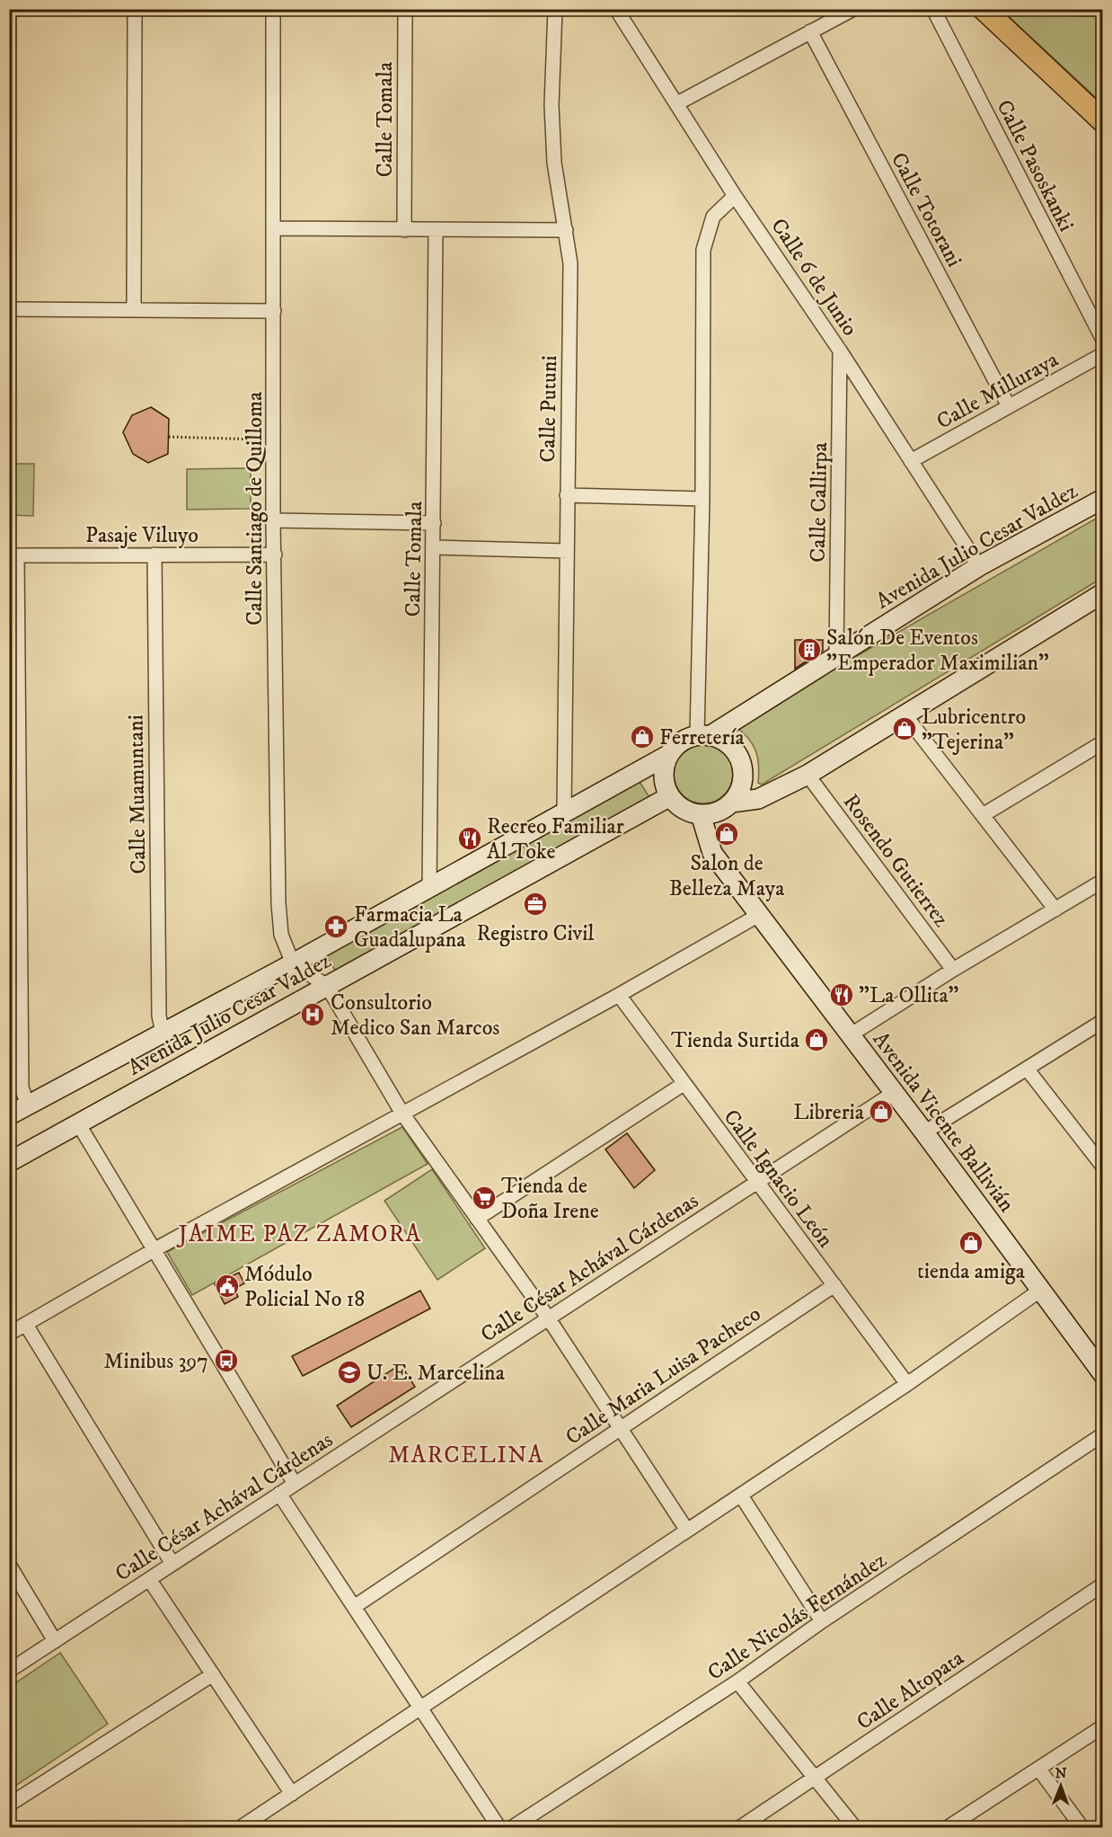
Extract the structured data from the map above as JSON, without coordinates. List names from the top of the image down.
{
  "streets": {
    "main road": ["Avenida Julio Cesar Valdez", "Avenida Vicente Ballivián"],
    "street": [
      "Calle Tomala",
      "Calle Pasoskanki",
      "Calle Totorani",
      "Calle 6 de Junio",
      "Calle Milluraya",
      "Calle Putuni",
      "Calle Callirpa",
      "Calle Santiago de Quilloma",
      "Pasaje Viluyo",
      "Calle Muamuntani",
      "Rosendo Gutierrez",
      "Calle Ignacio León",
      "Calle César Achával Cárdenas",
      "Calle Maria Luisa Pacheco",
      "Calle Nicolás Fernández",
      "Calle Altopata"
    ]
  },
  "crossings": [
    ["Calle Tomala", "Avenida Julio Cesar Valdez"],
    ["Calle Totorani", "Calle Milluraya"],
    ["Calle 6 de Junio", "Calle Milluraya"],
    ["Calle 6 de Junio", "Calle Callirpa"],
    ["Calle 6 de Junio", "Avenida Julio Cesar Valdez"],
    ["Calle Putuni", "Avenida Julio Cesar Valdez"],
    ["Calle Callirpa", "Avenida Julio Cesar Valdez"],
    ["Calle Santiago de Quilloma", "Pasaje Viluyo"],
    ["Calle Santiago de Quilloma", "Avenida Julio Cesar Valdez"],
    ["Pasaje Viluyo", "Calle Muamuntani"],
    ["Avenida Julio Cesar Valdez", "Calle Muamuntani"],
    ["Avenida Julio Cesar Valdez", "Avenida Vicente Ballivián"],
    ["Avenida Vicente Ballivián", "Calle César Achával Cárdenas"],
    ["Calle Ignacio León", "Calle César Achával Cárdenas"],
    ["Calle Ignacio León", "Calle Maria Luisa Pacheco"]
  ],
  "districts": ["JAIME PAZ ZAMORA", "MARCELINA"],
  "places": {
    "building": ["Salón De Eventos \"Emperador Maximilian\""],
    "shop": [
      "Lubricentro \"Tejerina\"",
      "Ferretería",
      "Salon de Belleza Maya",
      "Tienda Surtida",
      "Libreria",
      "tienda amiga"
    ],
    "restaurant": ["Recreo Familiar Al Toke", "\"La Ollita\""],
    "office": ["Registro Civil"],
    "pharmacy": ["Farmacia La Guadalupana"],
    "hospital": ["Consultorio Medico San Marcos"],
    "supermarket": ["Tienda de Doña Irene"],
    "public building": ["Módulo Policial No 18"],
    "bus stop": ["Minibus 397"],
    "school or university": ["U. E. Marcelina"]
  },
  "north": "top"
}
